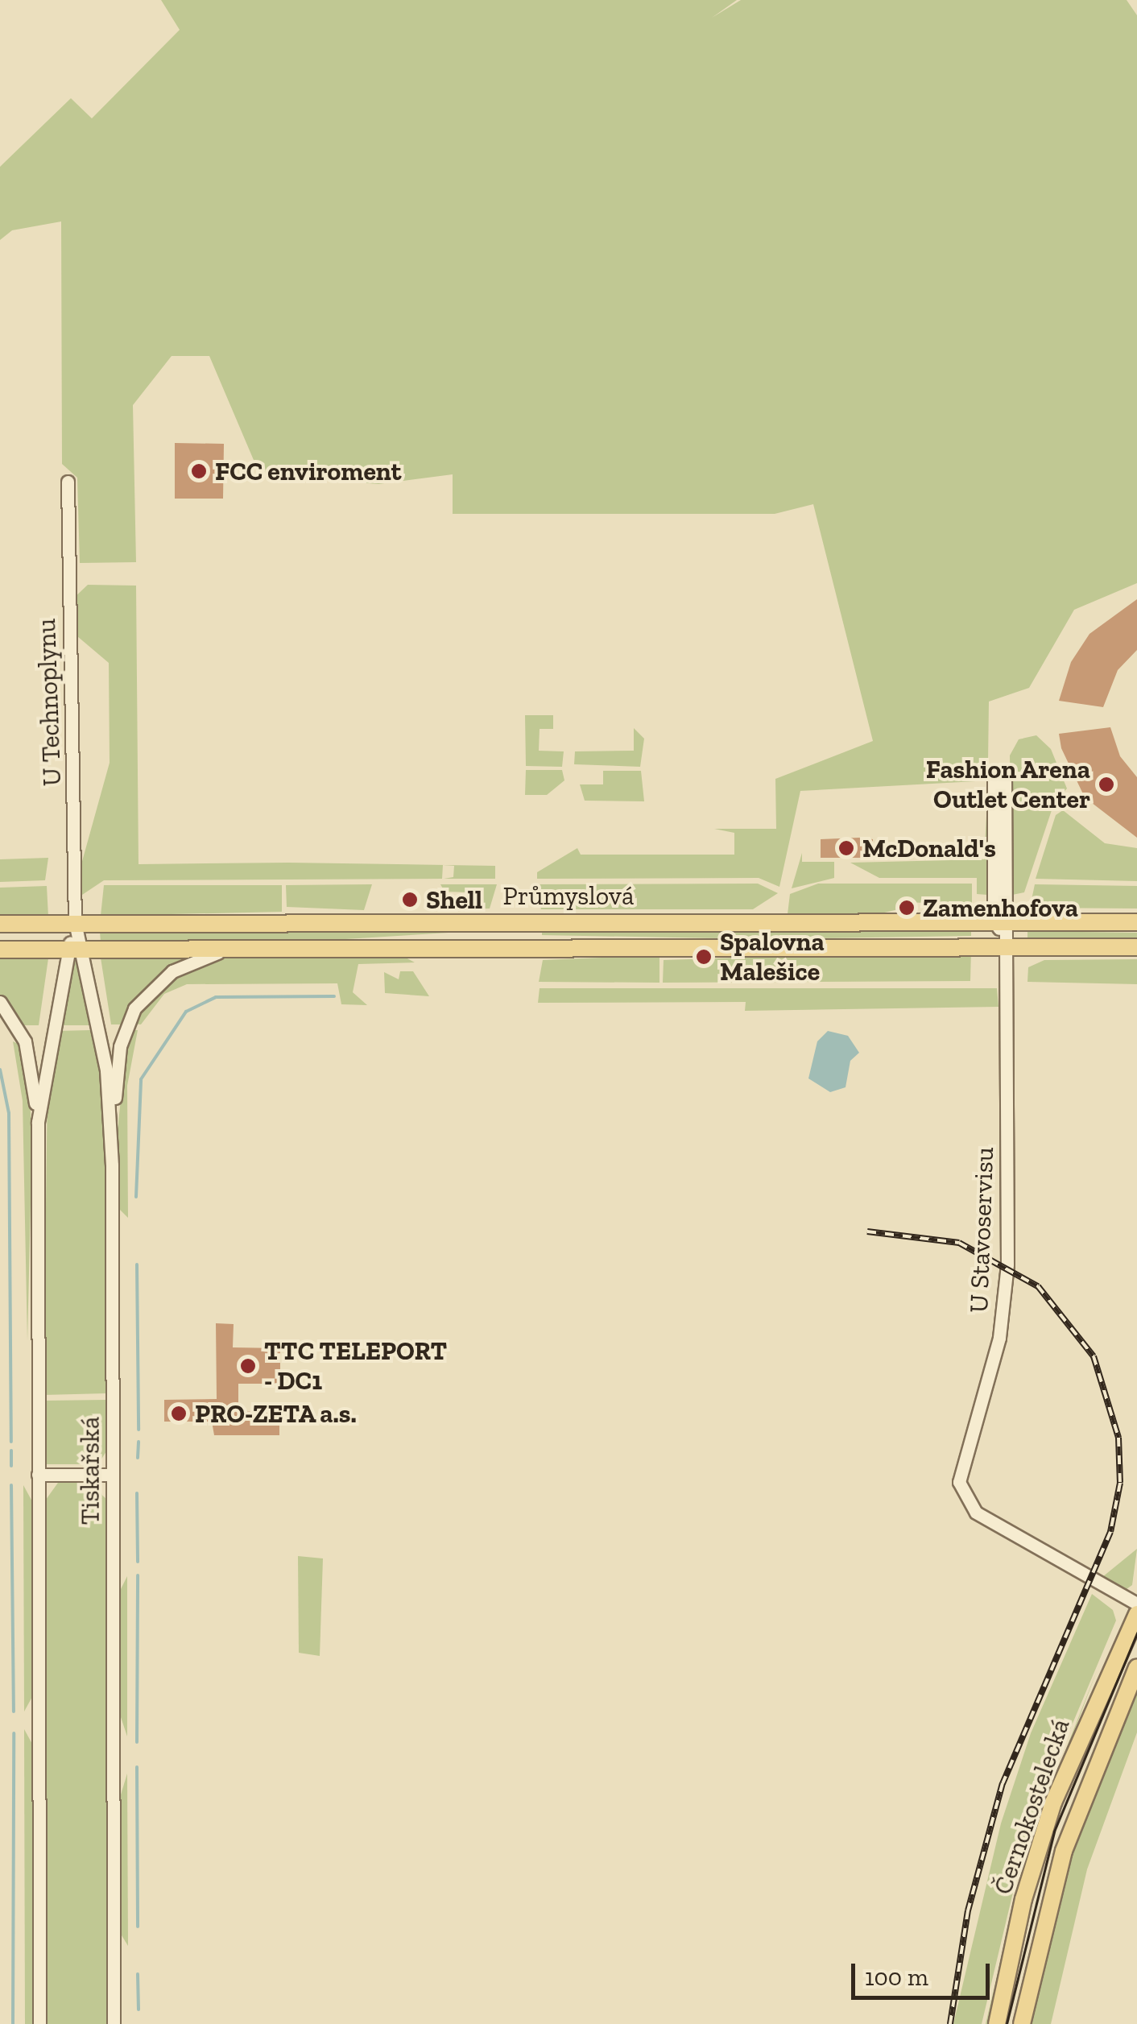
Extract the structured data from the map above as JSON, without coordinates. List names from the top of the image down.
{
  "streets": {
    "main road": ["Průmyslová", "Černokostelecká"],
    "street": ["U Technoplynu", "U Stavoservisu", "Tiskařská"]
  },
  "crossings": [
    ["U Technoplynu", "Průmyslová"],
    ["U Technoplynu", "Tiskařská"],
    ["Průmyslová", "U Stavoservisu"],
    ["Průmyslová", "Tiskařská"]
  ],
  "places": [
    "FCC enviroment",
    "Fashion Arena Outlet Center",
    "McDonald's",
    "Shell",
    "Zamenhofova",
    "Spalovna Malešice",
    "TTC TELEPORT - DC1",
    "PRO-ZETA a.s."
  ],
  "scale_bar": "100 m"
}
